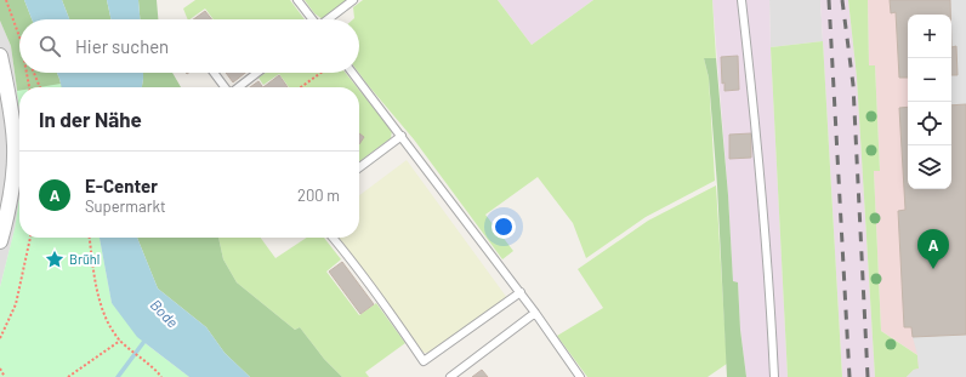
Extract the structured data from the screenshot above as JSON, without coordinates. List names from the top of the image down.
{
  "water": ["Bode"],
  "places": {
    "place": ["Brühl"]
  },
  "page": {
    "map_buttons": ["+", "−"],
    "search": "Hier suchen",
    "heading": "In der Nähe",
    "list": [
      {
        "mark": "A",
        "name": "E-Center",
        "note": "Supermarkt",
        "value": "200 m"
      }
    ],
    "pins": "A"
  }
}
